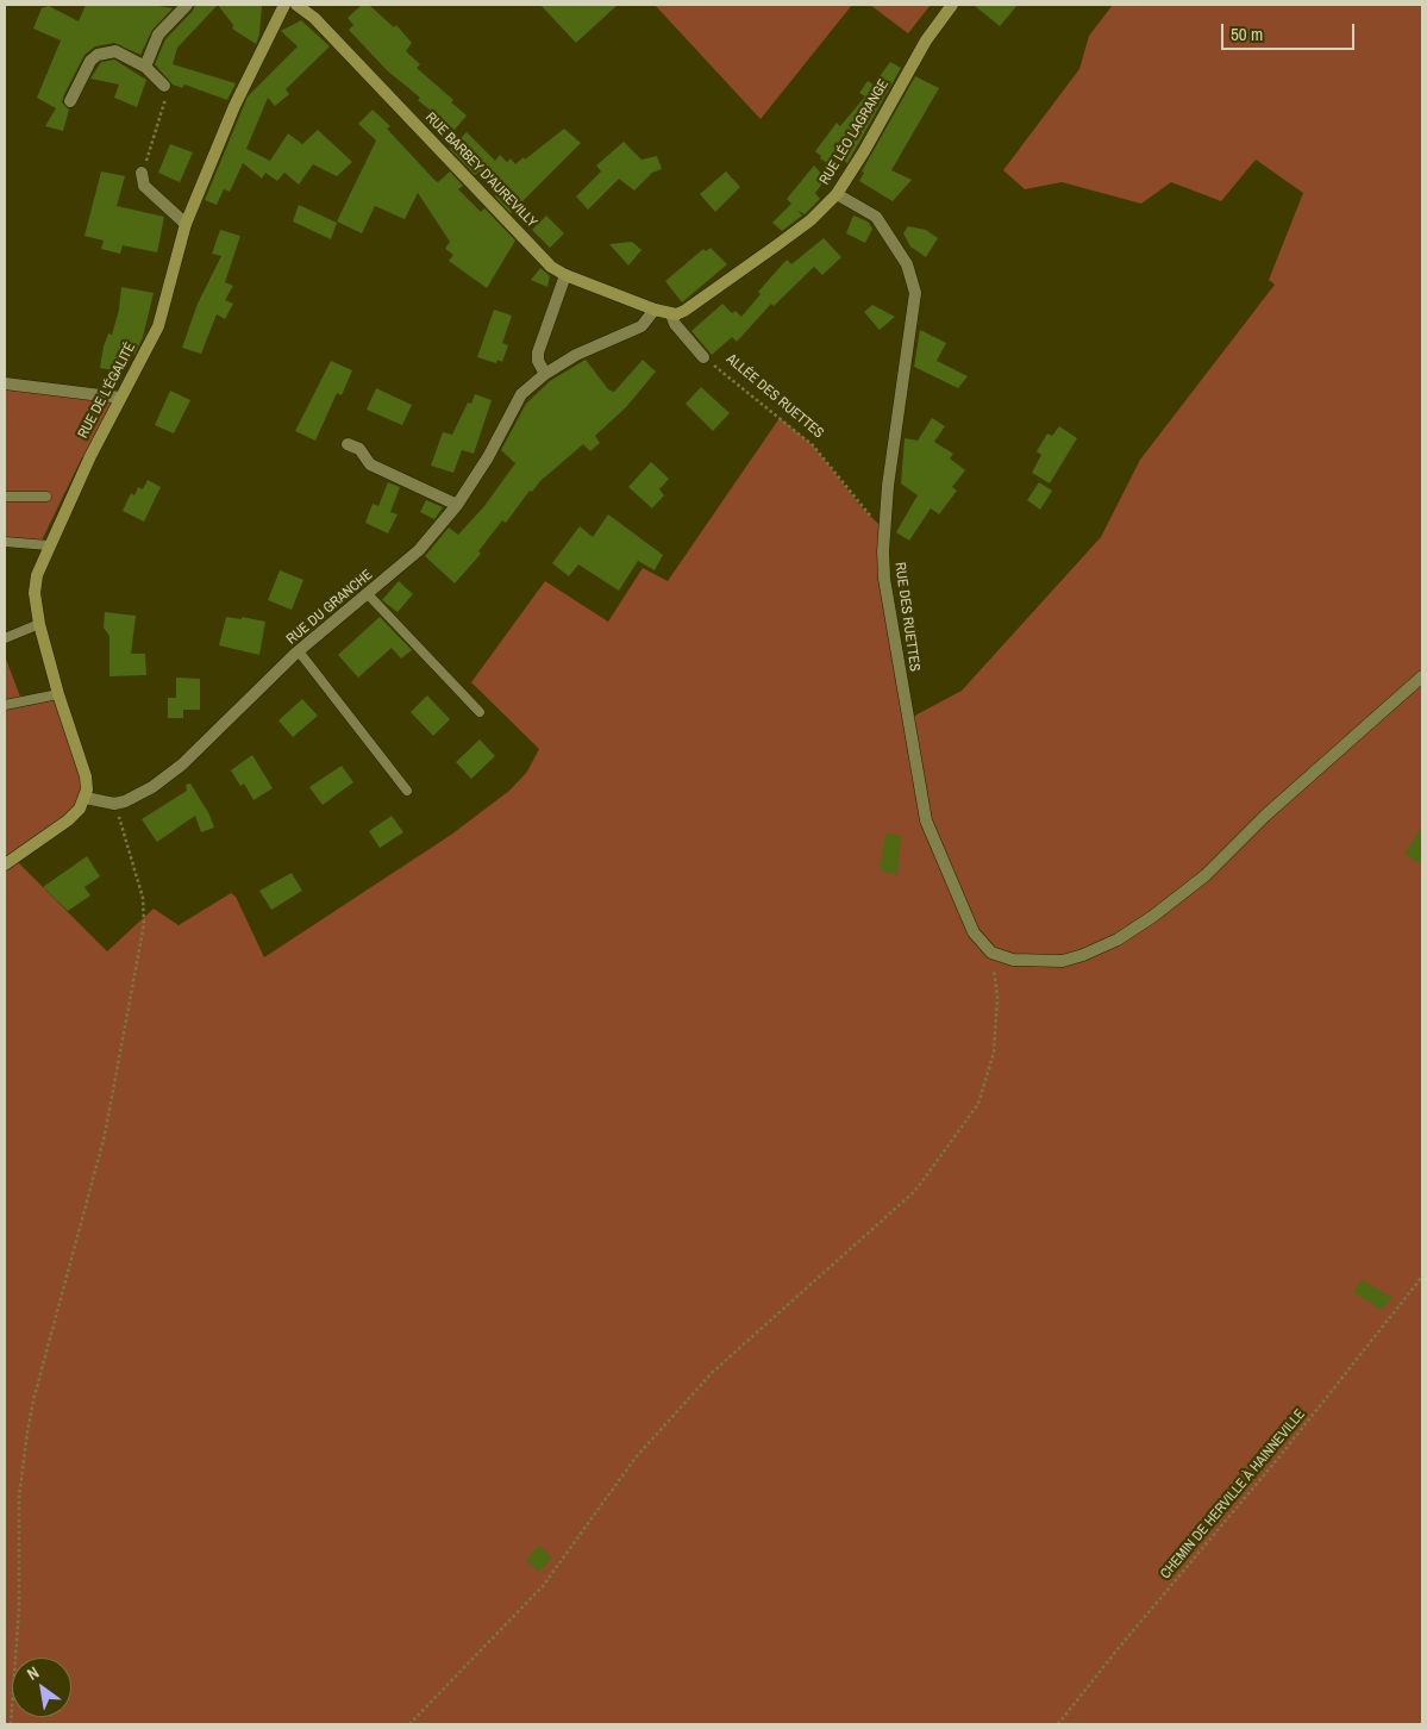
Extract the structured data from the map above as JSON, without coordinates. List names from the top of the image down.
{
  "streets": {
    "street": [
      "RUE LÉO LAGRANGE",
      "RUE BARBEY D'AUREVILLY",
      "RUE DE L'ÉGALITÉ",
      "ALLÉE DES RUETTES",
      "RUE DU GRANCHE",
      "RUE DES RUETTES"
    ],
    "path": ["CHEMIN DE HERVILLE À HAINNEVILLE"]
  },
  "crossings": [
    ["RUE LÉO LAGRANGE", "RUE BARBEY D'AUREVILLY"],
    ["RUE LÉO LAGRANGE", "ALLÉE DES RUETTES"],
    ["RUE LÉO LAGRANGE", "RUE DES RUETTES"],
    ["RUE BARBEY D'AUREVILLY", "ALLÉE DES RUETTES"],
    ["RUE BARBEY D'AUREVILLY", "RUE DU GRANCHE"],
    ["ALLÉE DES RUETTES", "RUE DES RUETTES"]
  ],
  "scale_bar": "50 m",
  "north": "top left"
}
